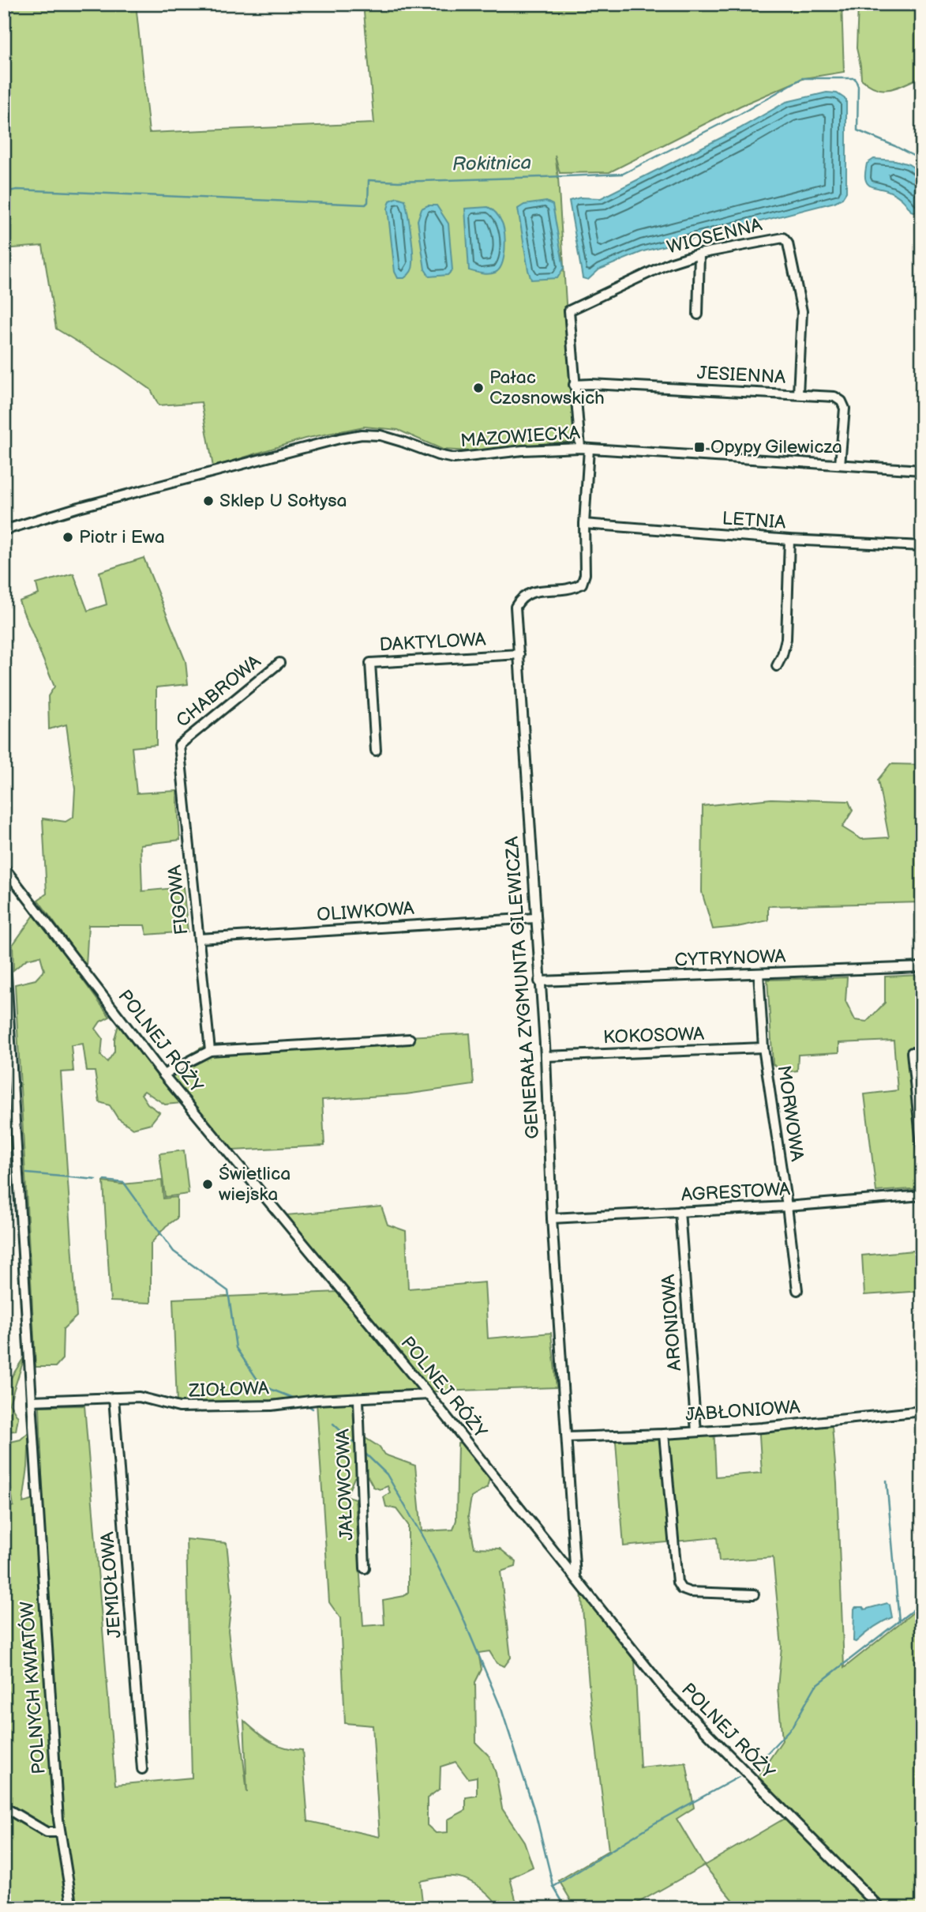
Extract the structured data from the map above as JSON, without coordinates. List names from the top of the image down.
{
  "streets": {
    "street": [
      "WIOSENNA",
      "JESIENNA",
      "MAZOWIECKA",
      "LETNIA",
      "DAKTYLOWA",
      "CHABROWA",
      "FIGOWA",
      "OLIWKOWA",
      "CYTRYNOWA",
      "GENERAŁA ZYGMUNTA GILEWICZA",
      "KOKOSOWA",
      "POLNEJ RÓŻY",
      "MORWOWA",
      "AGRESTOWA",
      "ARONIOWA",
      "ZIOŁOWA",
      "JABŁONIOWA",
      "JAŁOWCOWA",
      "JEMIOŁOWA",
      "POLNYCH KWIATÓW"
    ]
  },
  "crossings": [
    ["WIOSENNA", "JESIENNA"],
    ["WIOSENNA", "GENERAŁA ZYGMUNTA GILEWICZA"],
    ["JESIENNA", "MAZOWIECKA"],
    ["JESIENNA", "GENERAŁA ZYGMUNTA GILEWICZA"],
    ["MAZOWIECKA", "GENERAŁA ZYGMUNTA GILEWICZA"],
    ["LETNIA", "GENERAŁA ZYGMUNTA GILEWICZA"],
    ["DAKTYLOWA", "GENERAŁA ZYGMUNTA GILEWICZA"],
    ["CHABROWA", "FIGOWA"],
    ["FIGOWA", "OLIWKOWA"],
    ["OLIWKOWA", "GENERAŁA ZYGMUNTA GILEWICZA"],
    ["CYTRYNOWA", "GENERAŁA ZYGMUNTA GILEWICZA"],
    ["CYTRYNOWA", "MORWOWA"],
    ["GENERAŁA ZYGMUNTA GILEWICZA", "KOKOSOWA"],
    ["GENERAŁA ZYGMUNTA GILEWICZA", "POLNEJ RÓŻY"],
    ["GENERAŁA ZYGMUNTA GILEWICZA", "AGRESTOWA"],
    ["GENERAŁA ZYGMUNTA GILEWICZA", "JABŁONIOWA"],
    ["KOKOSOWA", "MORWOWA"],
    ["POLNEJ RÓŻY", "ZIOŁOWA"],
    ["MORWOWA", "AGRESTOWA"],
    ["AGRESTOWA", "ARONIOWA"],
    ["ARONIOWA", "JABŁONIOWA"],
    ["ZIOŁOWA", "JAŁOWCOWA"],
    ["ZIOŁOWA", "JEMIOŁOWA"],
    ["ZIOŁOWA", "POLNYCH KWIATÓW"]
  ],
  "water": ["Rokitnica"],
  "places": {
    "other": [
      "Pałac Czosnowskich",
      "Sklep U Sołtysa",
      "Piotr i Ewa",
      "Świetlica wiejska"
    ],
    "transit": ["Opypy Gilewicza"]
  }
}
